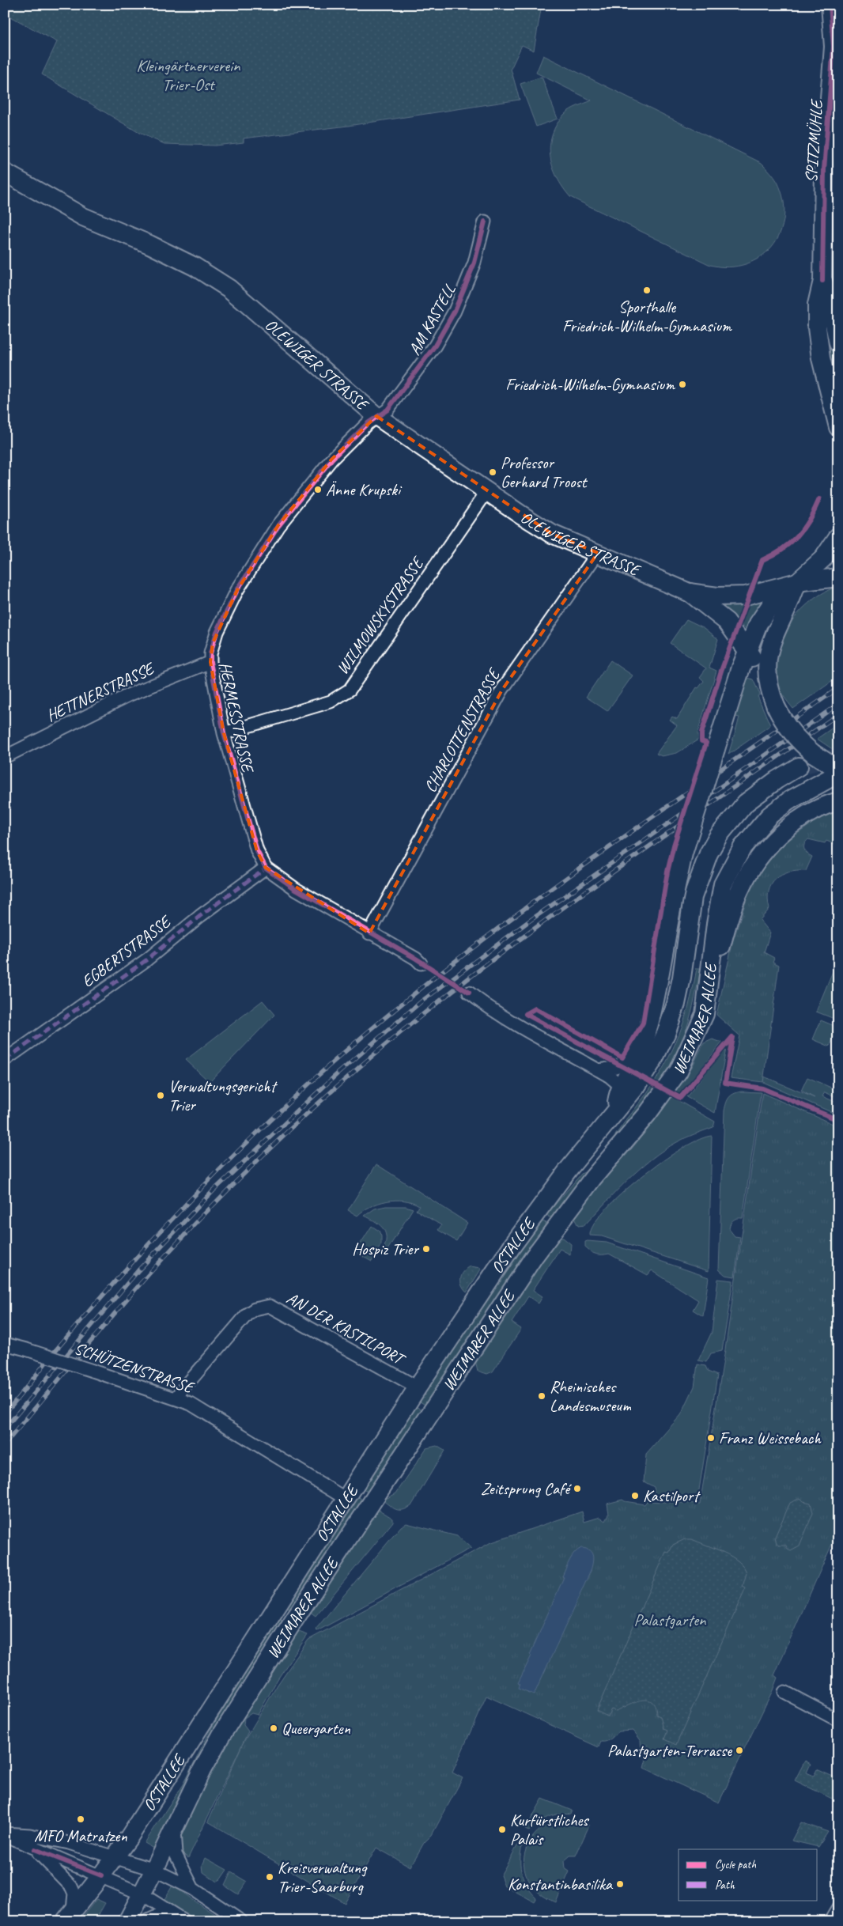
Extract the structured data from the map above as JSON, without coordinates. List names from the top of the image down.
{
  "streets": {
    "main road": [
      "SPITZMÜHLE",
      "OLEWIGER STRASSE",
      "WEIMARER ALLEE",
      "OSTALLEE"
    ],
    "street": [
      "AM KASTELL",
      "WILMOWSKYSTRASSE",
      "HETTNERSTRASSE",
      "HERMESSTRASSE",
      "CHARLOTTENSTRASSE",
      "EGBERTSTRASSE",
      "AN DER KASTILPORT",
      "SCHÜTZENSTRASSE"
    ]
  },
  "crossings": [
    ["AM KASTELL", "OLEWIGER STRASSE"],
    ["AM KASTELL", "HERMESSTRASSE"],
    ["OLEWIGER STRASSE", "WILMOWSKYSTRASSE"],
    ["OLEWIGER STRASSE", "HERMESSTRASSE"],
    ["OLEWIGER STRASSE", "CHARLOTTENSTRASSE"],
    ["WILMOWSKYSTRASSE", "HERMESSTRASSE"],
    ["HETTNERSTRASSE", "HERMESSTRASSE"],
    ["HERMESSTRASSE", "CHARLOTTENSTRASSE"],
    ["HERMESSTRASSE", "EGBERTSTRASSE"],
    ["OSTALLEE", "AN DER KASTILPORT"],
    ["OSTALLEE", "SCHÜTZENSTRASSE"],
    ["AN DER KASTILPORT", "SCHÜTZENSTRASSE"]
  ],
  "parks": ["Kleingärtnerverein Trier-Ost", "Palastgarten"],
  "places": [
    "Sporthalle Friedrich-Wilhelm-Gymnasium",
    "Friedrich-Wilhelm-Gymnasium",
    "Professor Gerhard Troost",
    "Änne Krupski",
    "Verwaltungsgericht Trier",
    "Hospiz Trier",
    "Rheinisches Landesmuseum",
    "Franz Weissebach",
    "Zeitsprung Café",
    "Kastilport",
    "Queergarten",
    "Palastgarten-Terrasse",
    "MFO Matratzen",
    "Kurfürstliches Palais",
    "Kreisverwaltung Trier-Saarburg",
    "Konstantinbasilika"
  ],
  "legend": ["Cycle path", "Path"]
}
